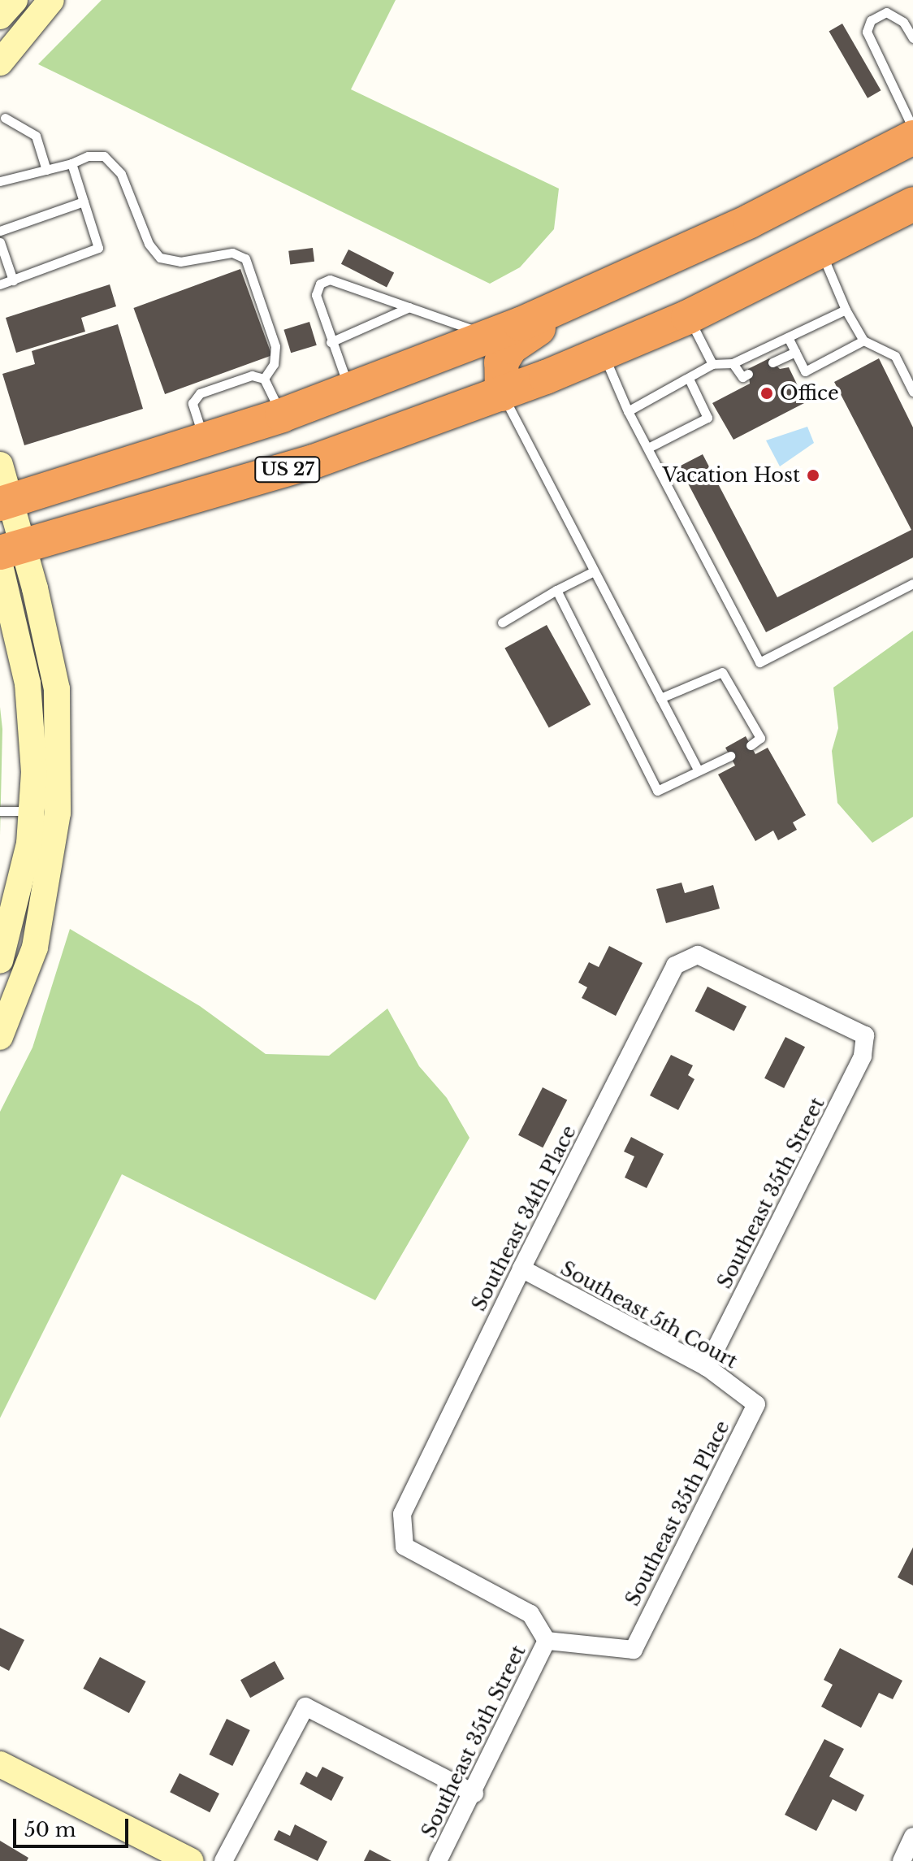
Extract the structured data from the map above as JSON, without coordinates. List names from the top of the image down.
{
  "streets": {
    "highway": ["US 27"],
    "street": [
      "Southeast 35th Street",
      "Southeast 34th Place",
      "Southeast 5th Court",
      "Southeast 35th Place"
    ]
  },
  "crossings": [
    ["Southeast 35th Street", "Southeast 34th Place"],
    ["Southeast 35th Street", "Southeast 5th Court"],
    ["Southeast 35th Street", "Southeast 35th Place"],
    ["Southeast 34th Place", "Southeast 5th Court"],
    ["Southeast 34th Place", "Southeast 35th Place"],
    ["Southeast 5th Court", "Southeast 35th Place"]
  ],
  "places": ["Office", "Vacation Host"],
  "scale_bar": "50 m"
}
